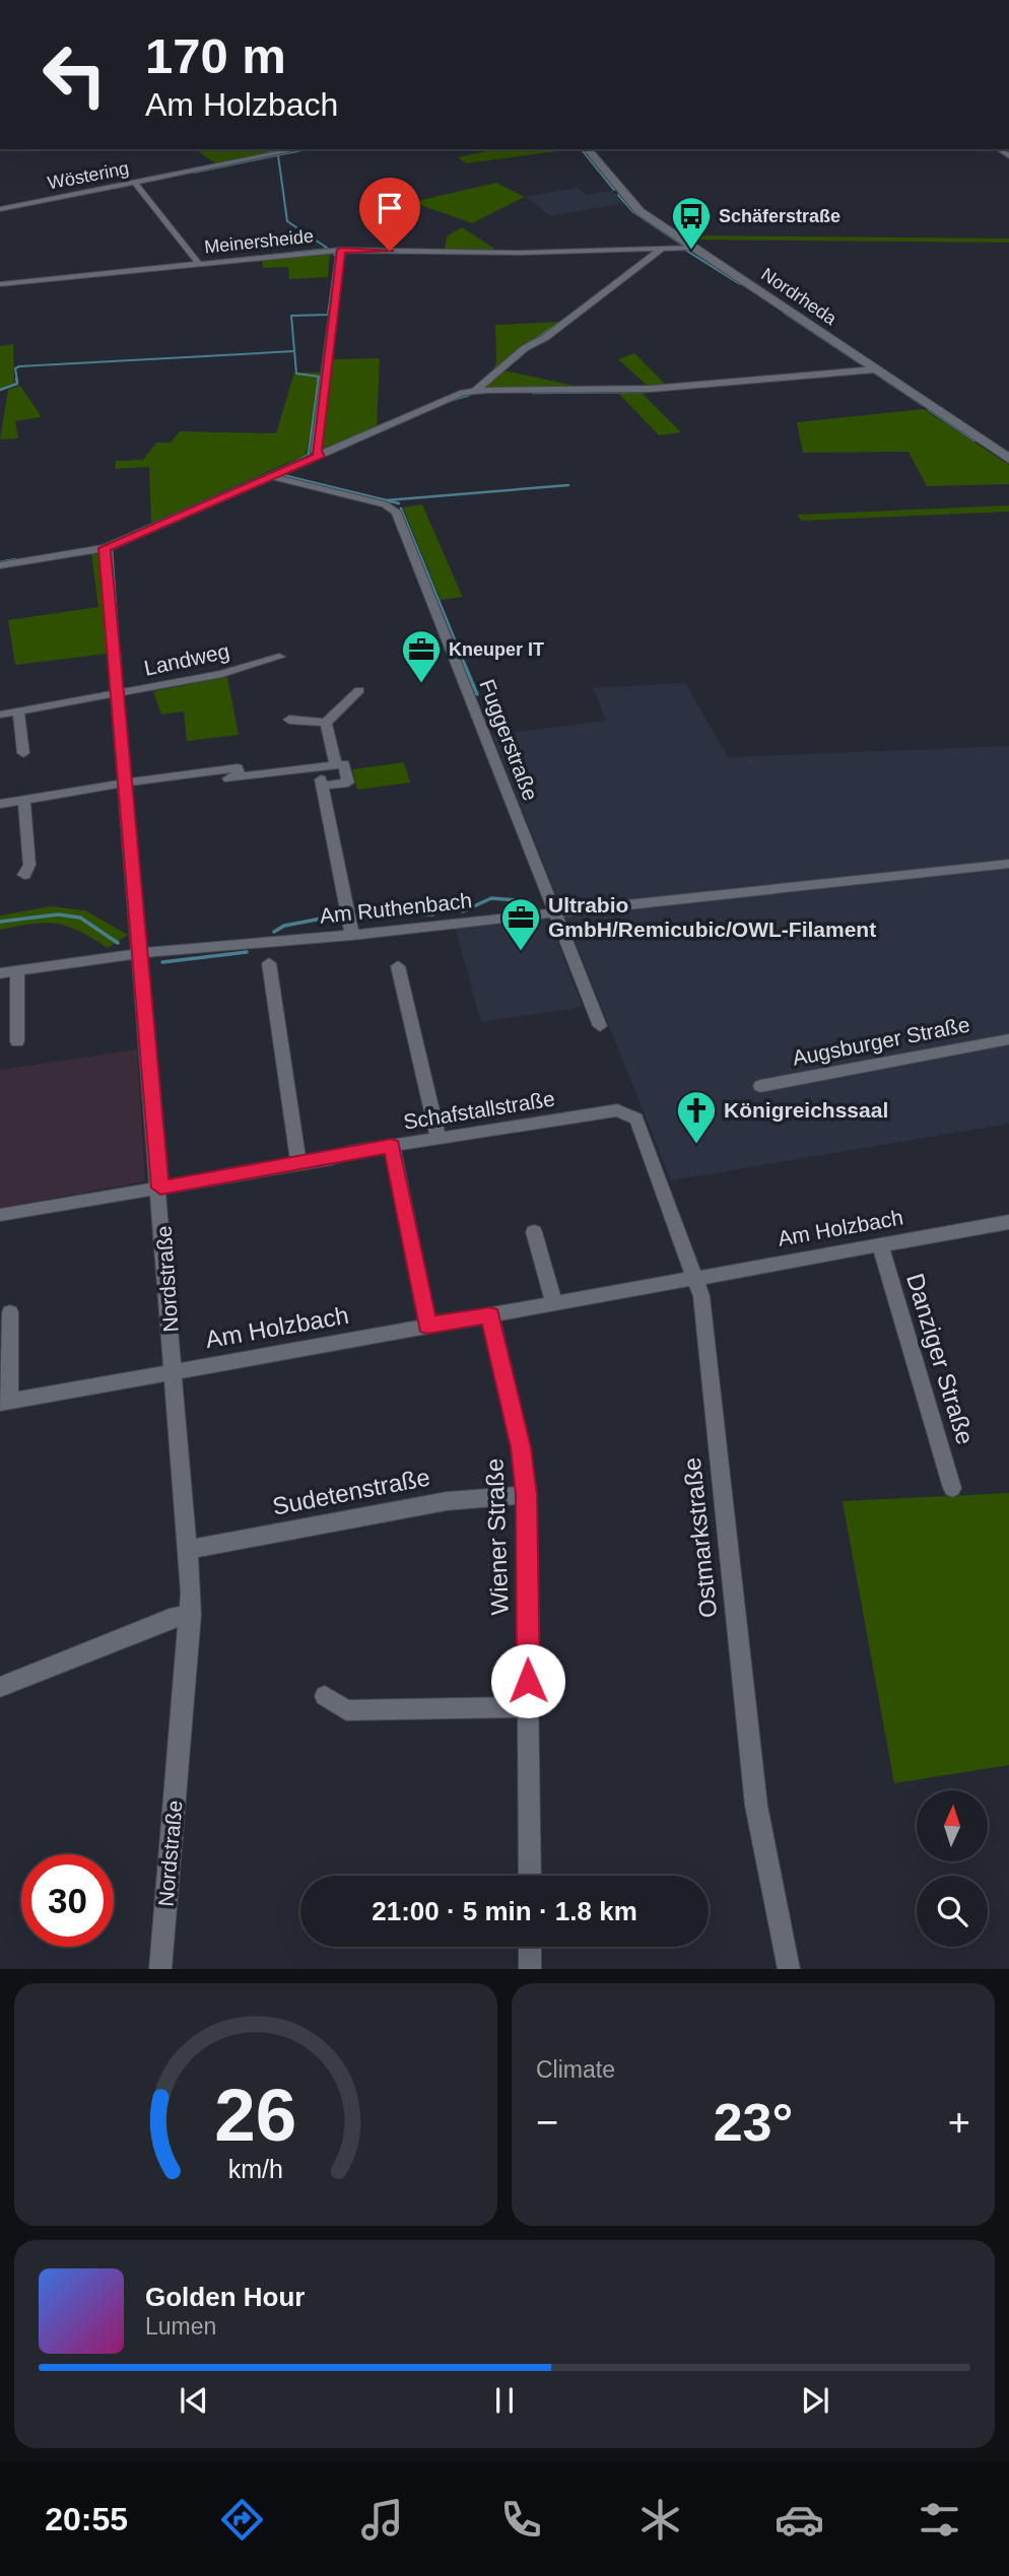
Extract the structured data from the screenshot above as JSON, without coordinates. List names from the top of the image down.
{
  "streets": {
    "main road": ["Nordrheda"],
    "street": [
      "Wöstering",
      "Meinersheide",
      "Landweg",
      "Fuggerstraße",
      "Am Ruthenbach",
      "Augsburger Straße",
      "Schafstallstraße",
      "Am Holzbach",
      "Nordstraße",
      "Danziger Straße",
      "Sudetenstraße",
      "Wiener Straße",
      "Ostmarkstraße"
    ]
  },
  "crossings": [
    ["Meinersheide", "Nordrheda"],
    ["Landweg", "Nordstraße"],
    ["Fuggerstraße", "Am Ruthenbach"],
    ["Am Ruthenbach", "Nordstraße"],
    ["Schafstallstraße", "Nordstraße"],
    ["Schafstallstraße", "Ostmarkstraße"],
    ["Am Holzbach", "Nordstraße"],
    ["Am Holzbach", "Danziger Straße"],
    ["Am Holzbach", "Wiener Straße"],
    ["Am Holzbach", "Ostmarkstraße"],
    ["Nordstraße", "Sudetenstraße"],
    ["Sudetenstraße", "Wiener Straße"]
  ],
  "places": {
    "bus stop": ["Schäferstraße"],
    "office": ["Kneuper IT", "Ultrabio GmbH/Remicubic/OWL-Filament"],
    "church": ["Königreichssaal"]
  },
  "north": "top",
  "page": {
    "turn": ["170 m", "Am Holzbach"],
    "limit": "30",
    "trip": "21:00 · 5 min · 1.8 km",
    "tile": "Climate",
    "heat": ["−", "23°", "+"],
    "song": ["Golden Hour", "Lumen"],
    "tabs": "20:55",
    "gauge": ["26", "km/h"]
  }
}
